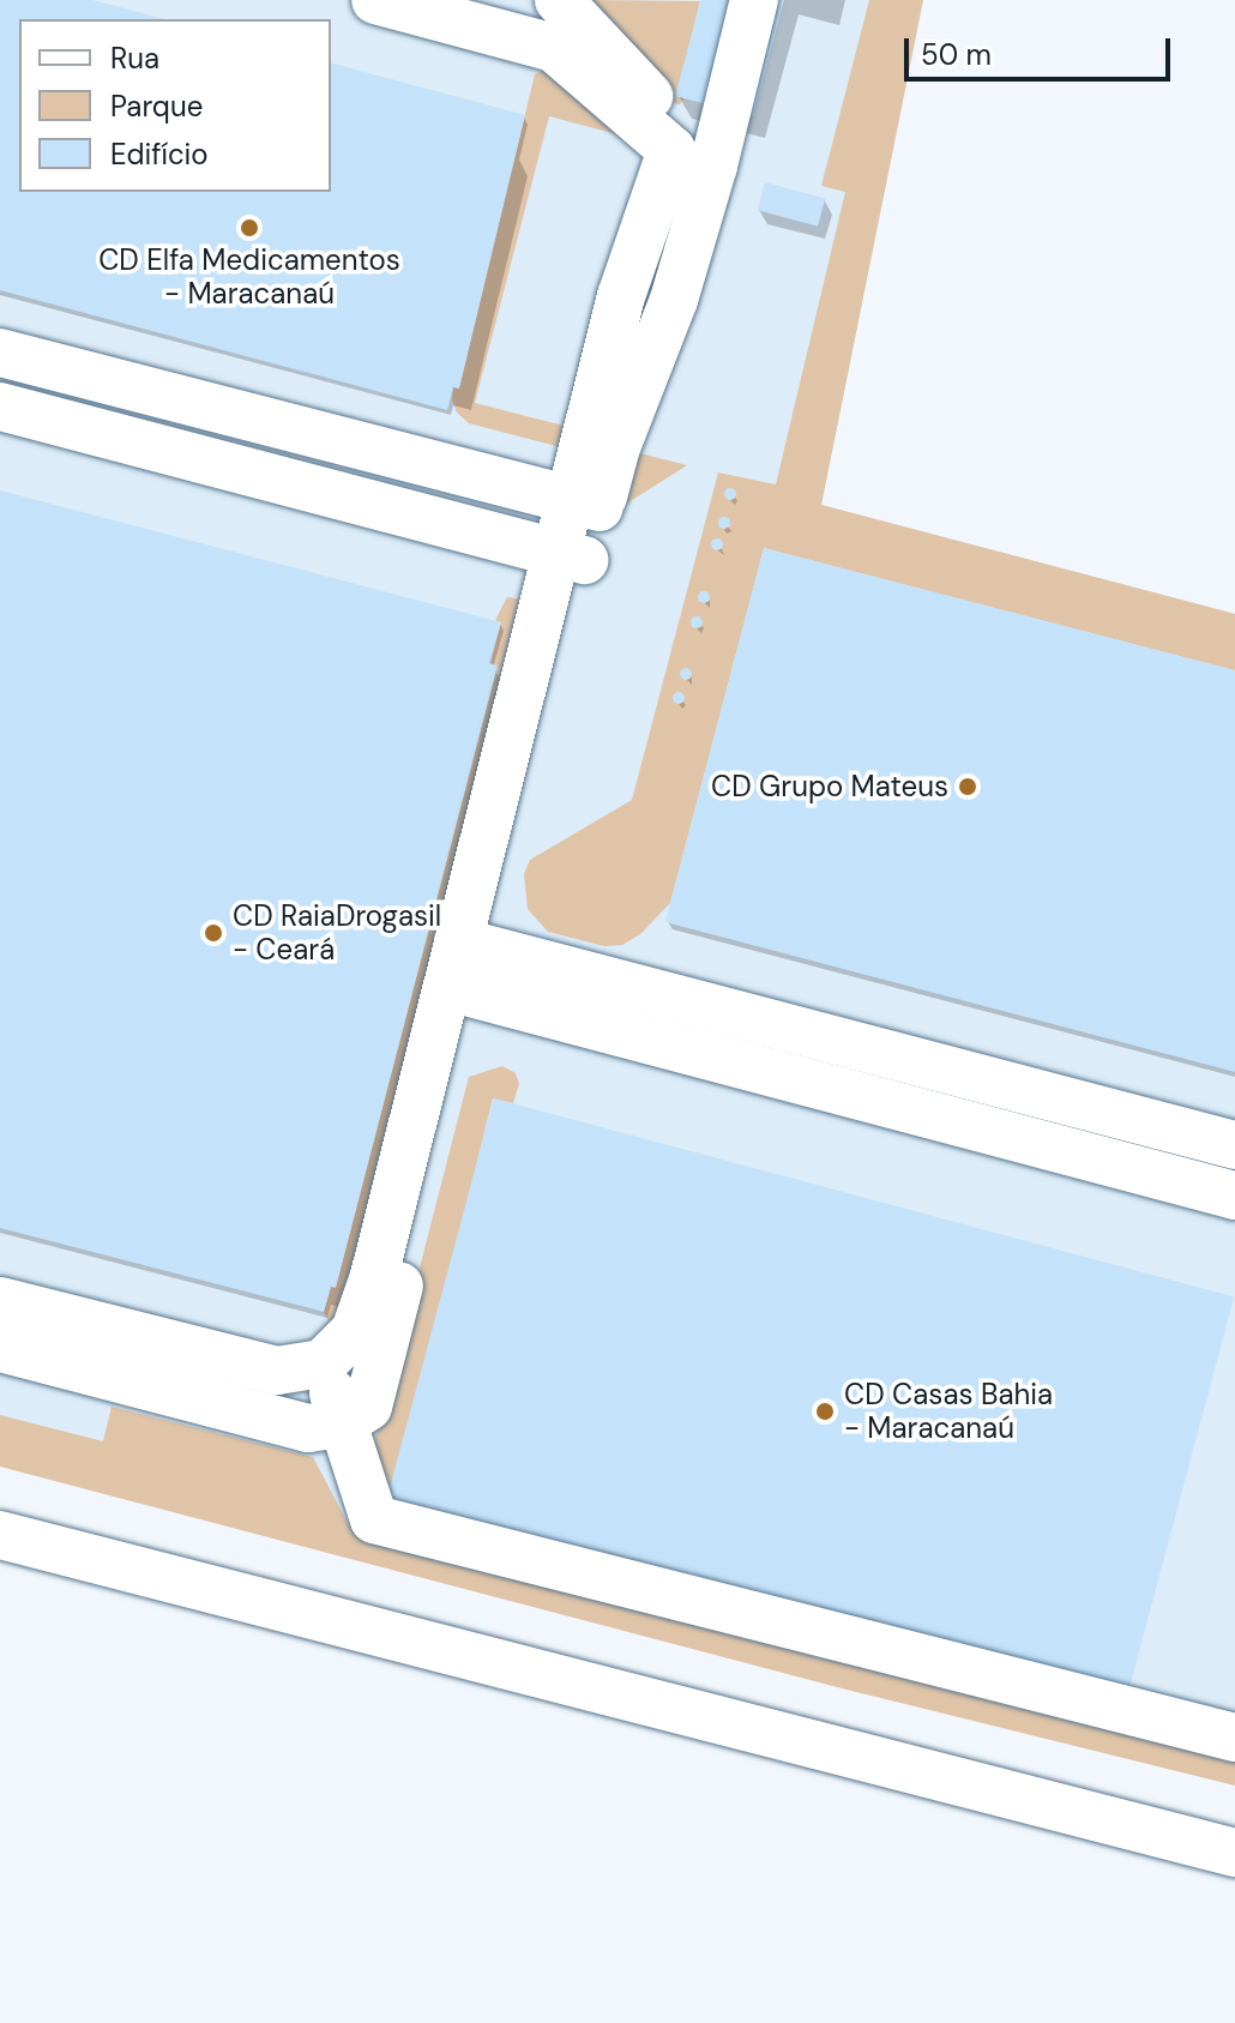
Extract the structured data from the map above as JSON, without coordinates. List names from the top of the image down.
{
  "places": [
    "CD Elfa Medicamentos - Maracanaú",
    "CD Grupo Mateus",
    "CD RaiaDrogasil - Ceará",
    "CD Casas Bahia - Maracanaú"
  ],
  "legend": ["Rua", "Parque", "Edifício"],
  "scale_bar": "50 m"
}
